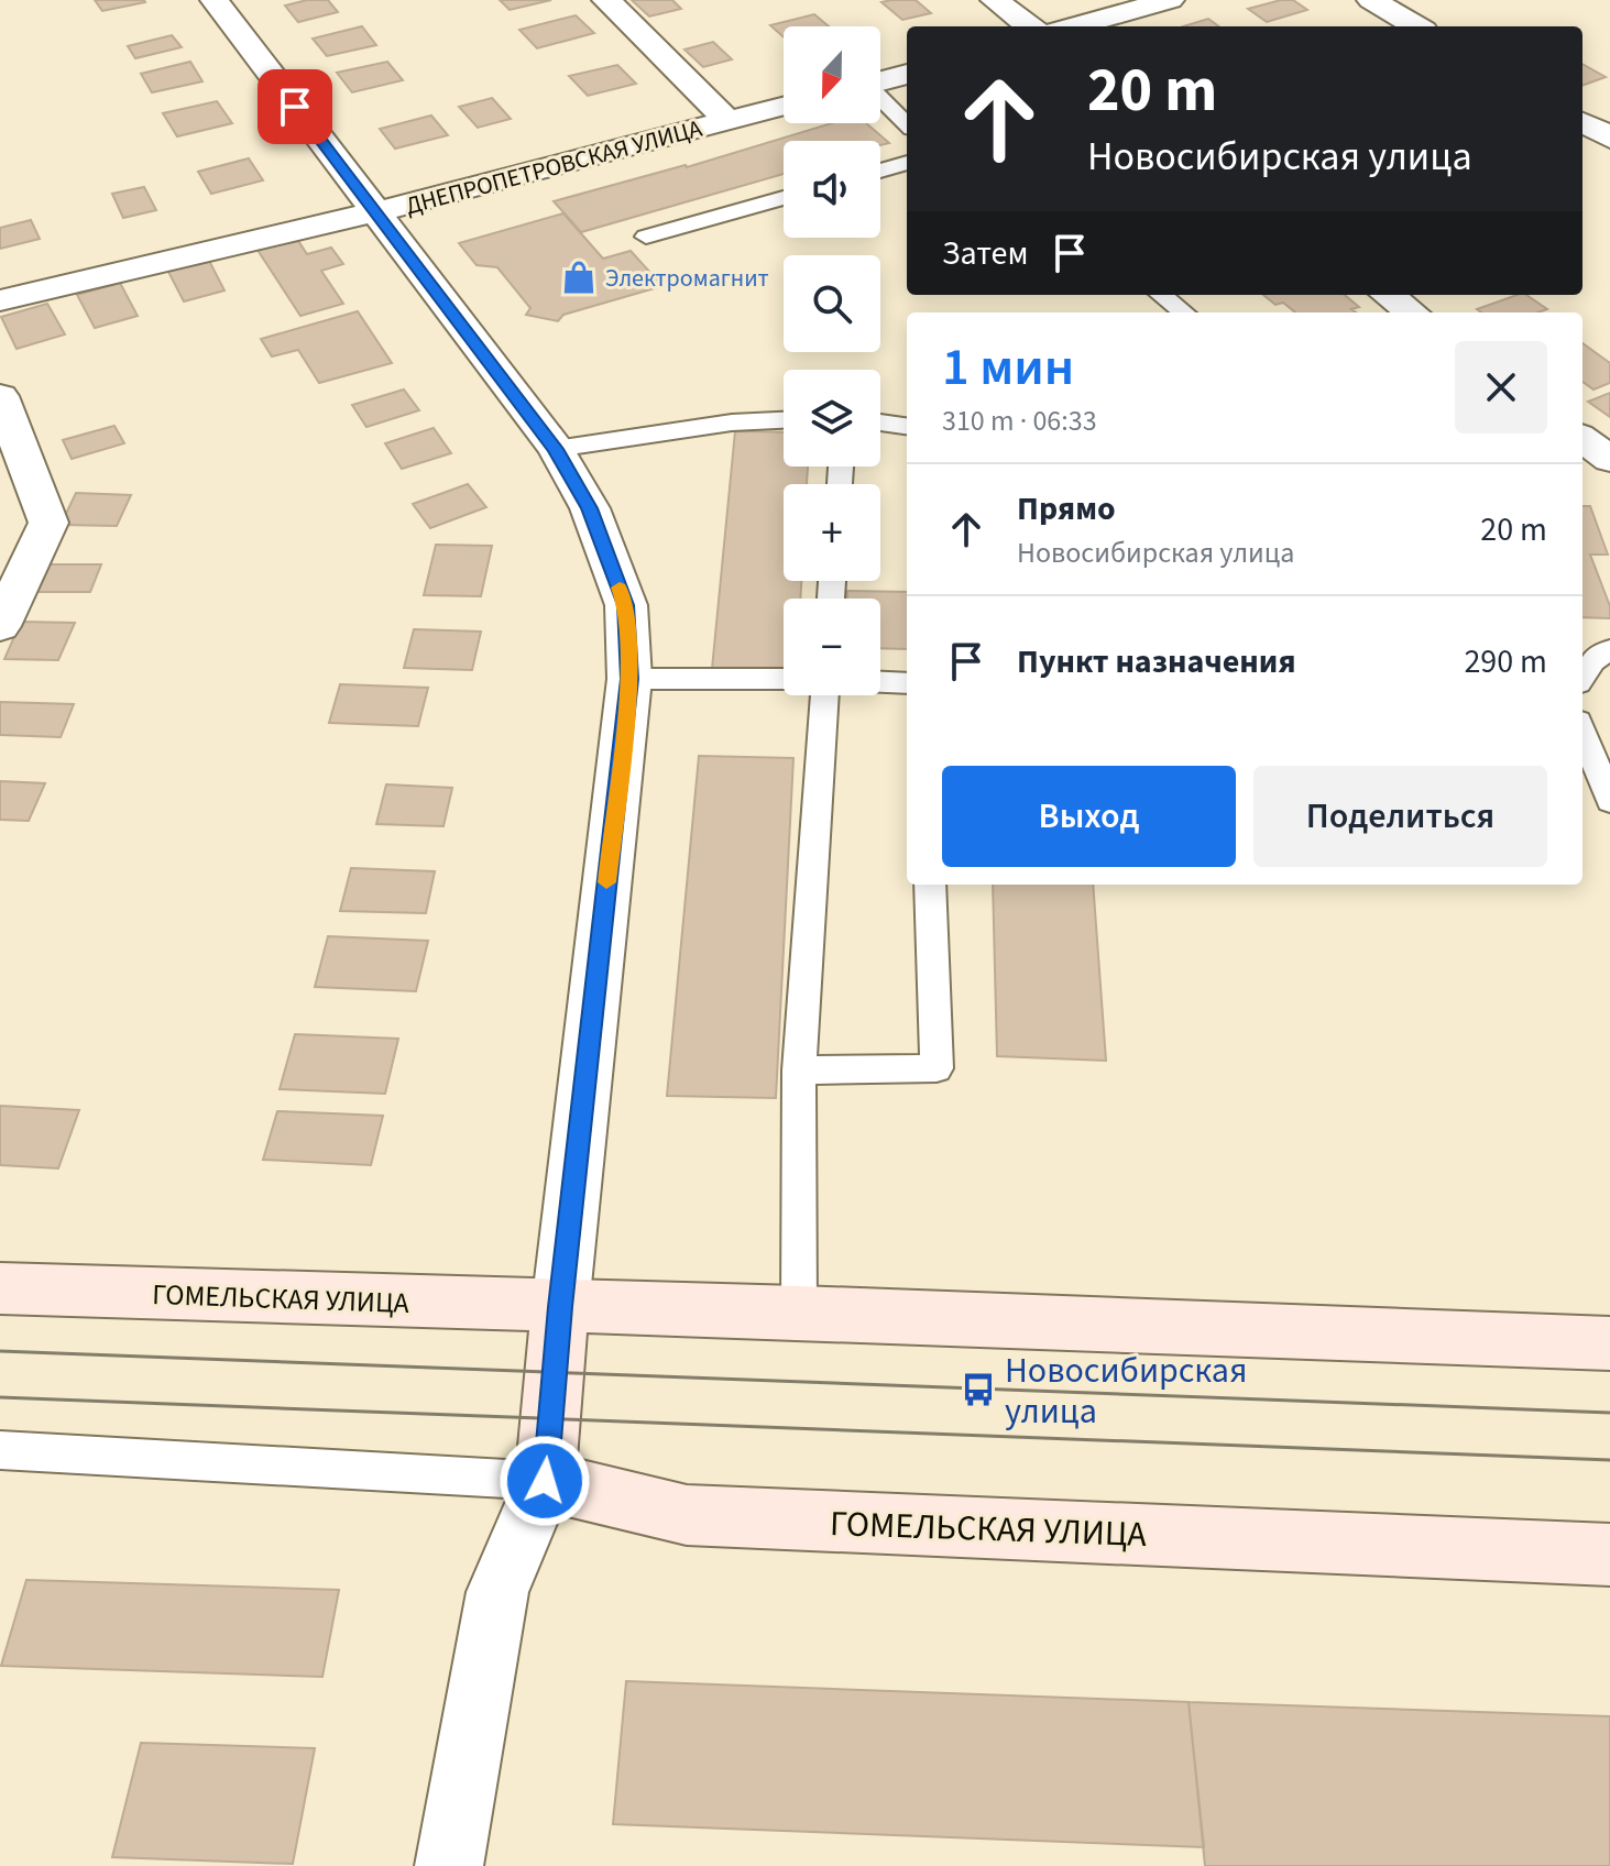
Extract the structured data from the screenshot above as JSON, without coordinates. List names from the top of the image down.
{
  "streets": {
    "street": ["ДНЕПРОПЕТРОВСКАЯ УЛИЦА", "ГОМЕЛЬСКАЯ УЛИЦА"]
  },
  "places": {
    "shop": ["Электромагнит"],
    "bus stop": ["Новосибирская улица"]
  },
  "north": "bottom",
  "page": {
    "map_buttons": ["+", "−"],
    "turn": ["20 m", "Новосибирская улица"],
    "then": "Затем",
    "heading": ["1 мин", "310 m · 06:33"],
    "list": [
      {
        "name": "Прямо",
        "note": "Новосибирская улица",
        "value": "20 m"
      },
      {
        "name": "Пункт назначения",
        "value": "290 m"
      }
    ],
    "buttons": ["Выход", "Поделиться"]
  }
}
